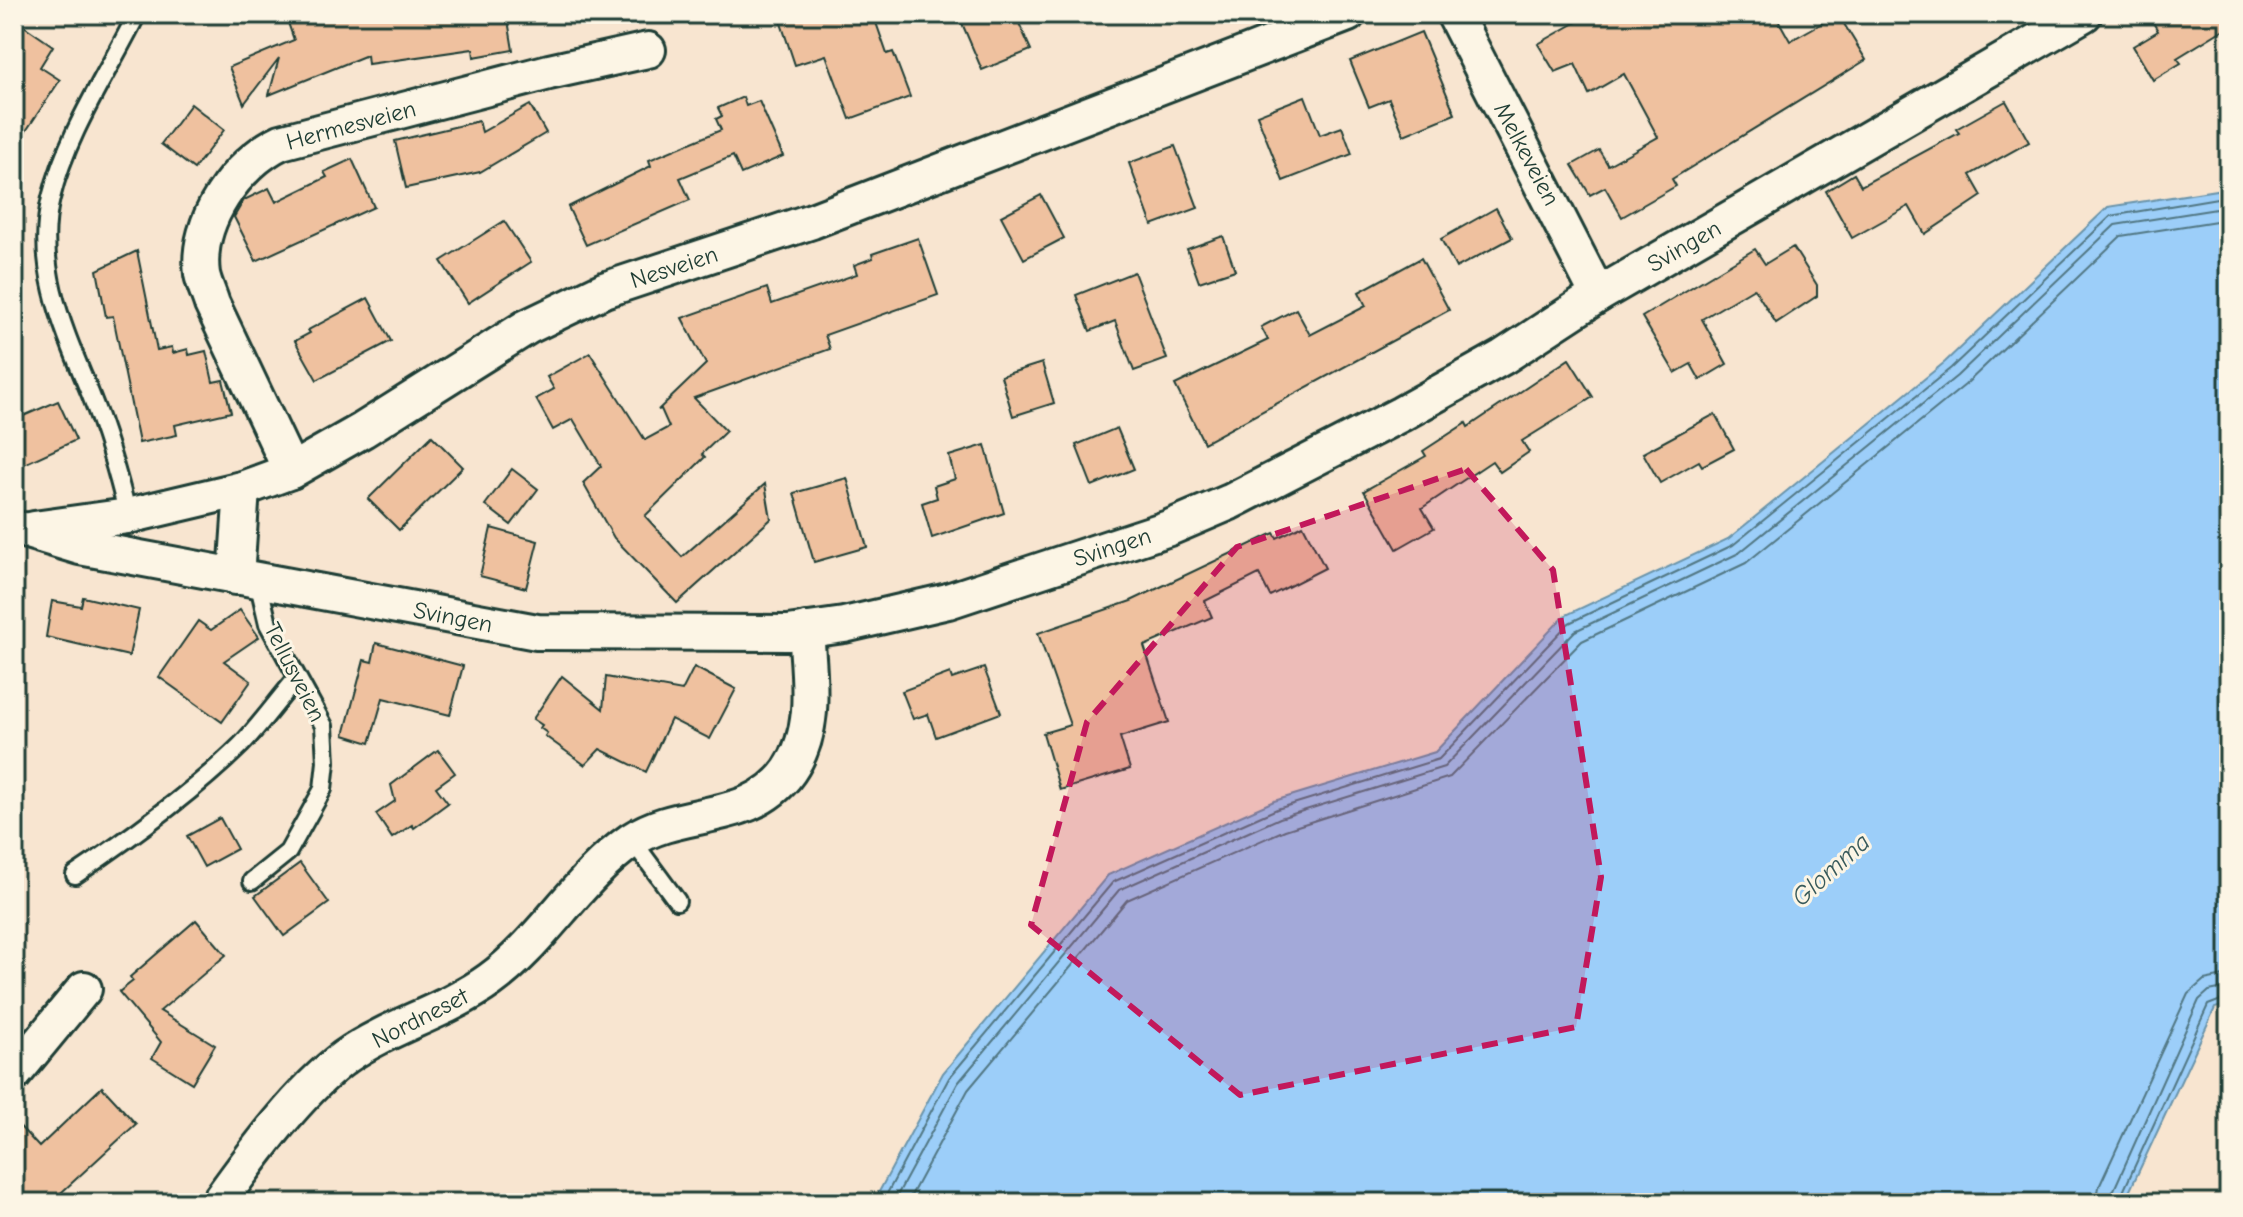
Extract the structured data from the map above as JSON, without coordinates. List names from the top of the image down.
{
  "streets": {
    "street": [
      "Hermesveien",
      "Melkeveien",
      "Svingen",
      "Nesveien",
      "Nordneset"
    ],
    "lane": ["Tellusveien"]
  },
  "crossings": [
    ["Hermesveien", "Nesveien"],
    ["Melkeveien", "Svingen"],
    ["Svingen", "Nesveien"],
    ["Svingen", "Tellusveien"],
    ["Svingen", "Nordneset"]
  ],
  "water": ["Glomma"]
}
